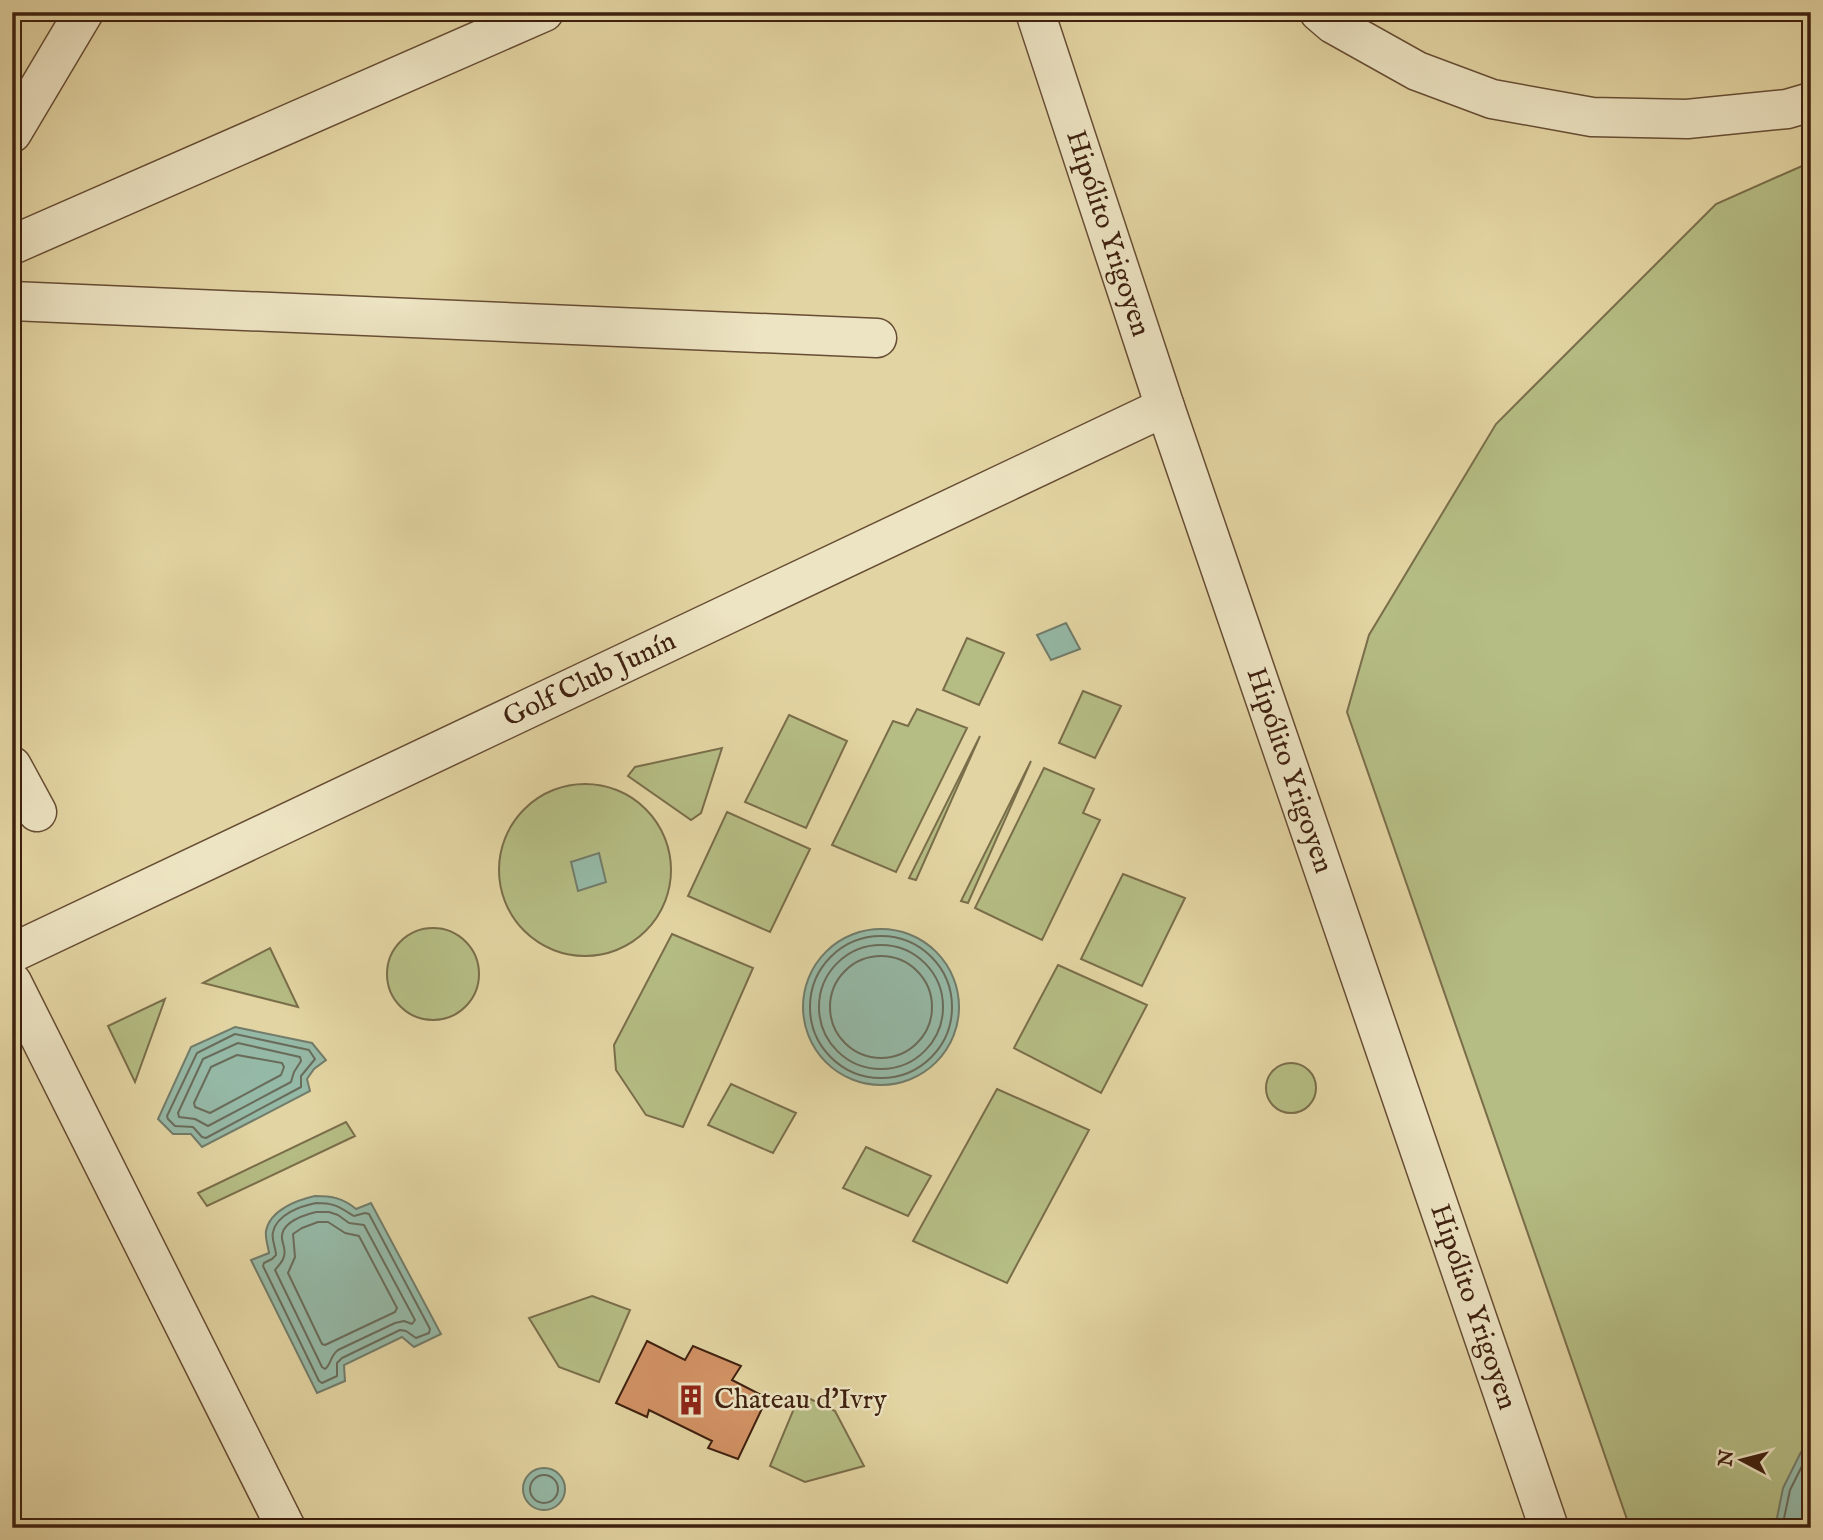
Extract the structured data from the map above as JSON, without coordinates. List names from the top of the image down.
{
  "streets": {
    "street": ["Hipólito Yrigoyen", "Golf Club Junín"]
  },
  "crossings": [
    ["Hipólito Yrigoyen", "Golf Club Junín"]
  ],
  "places": {
    "building": ["Chateau d'Ivry"]
  },
  "north": "left"
}
